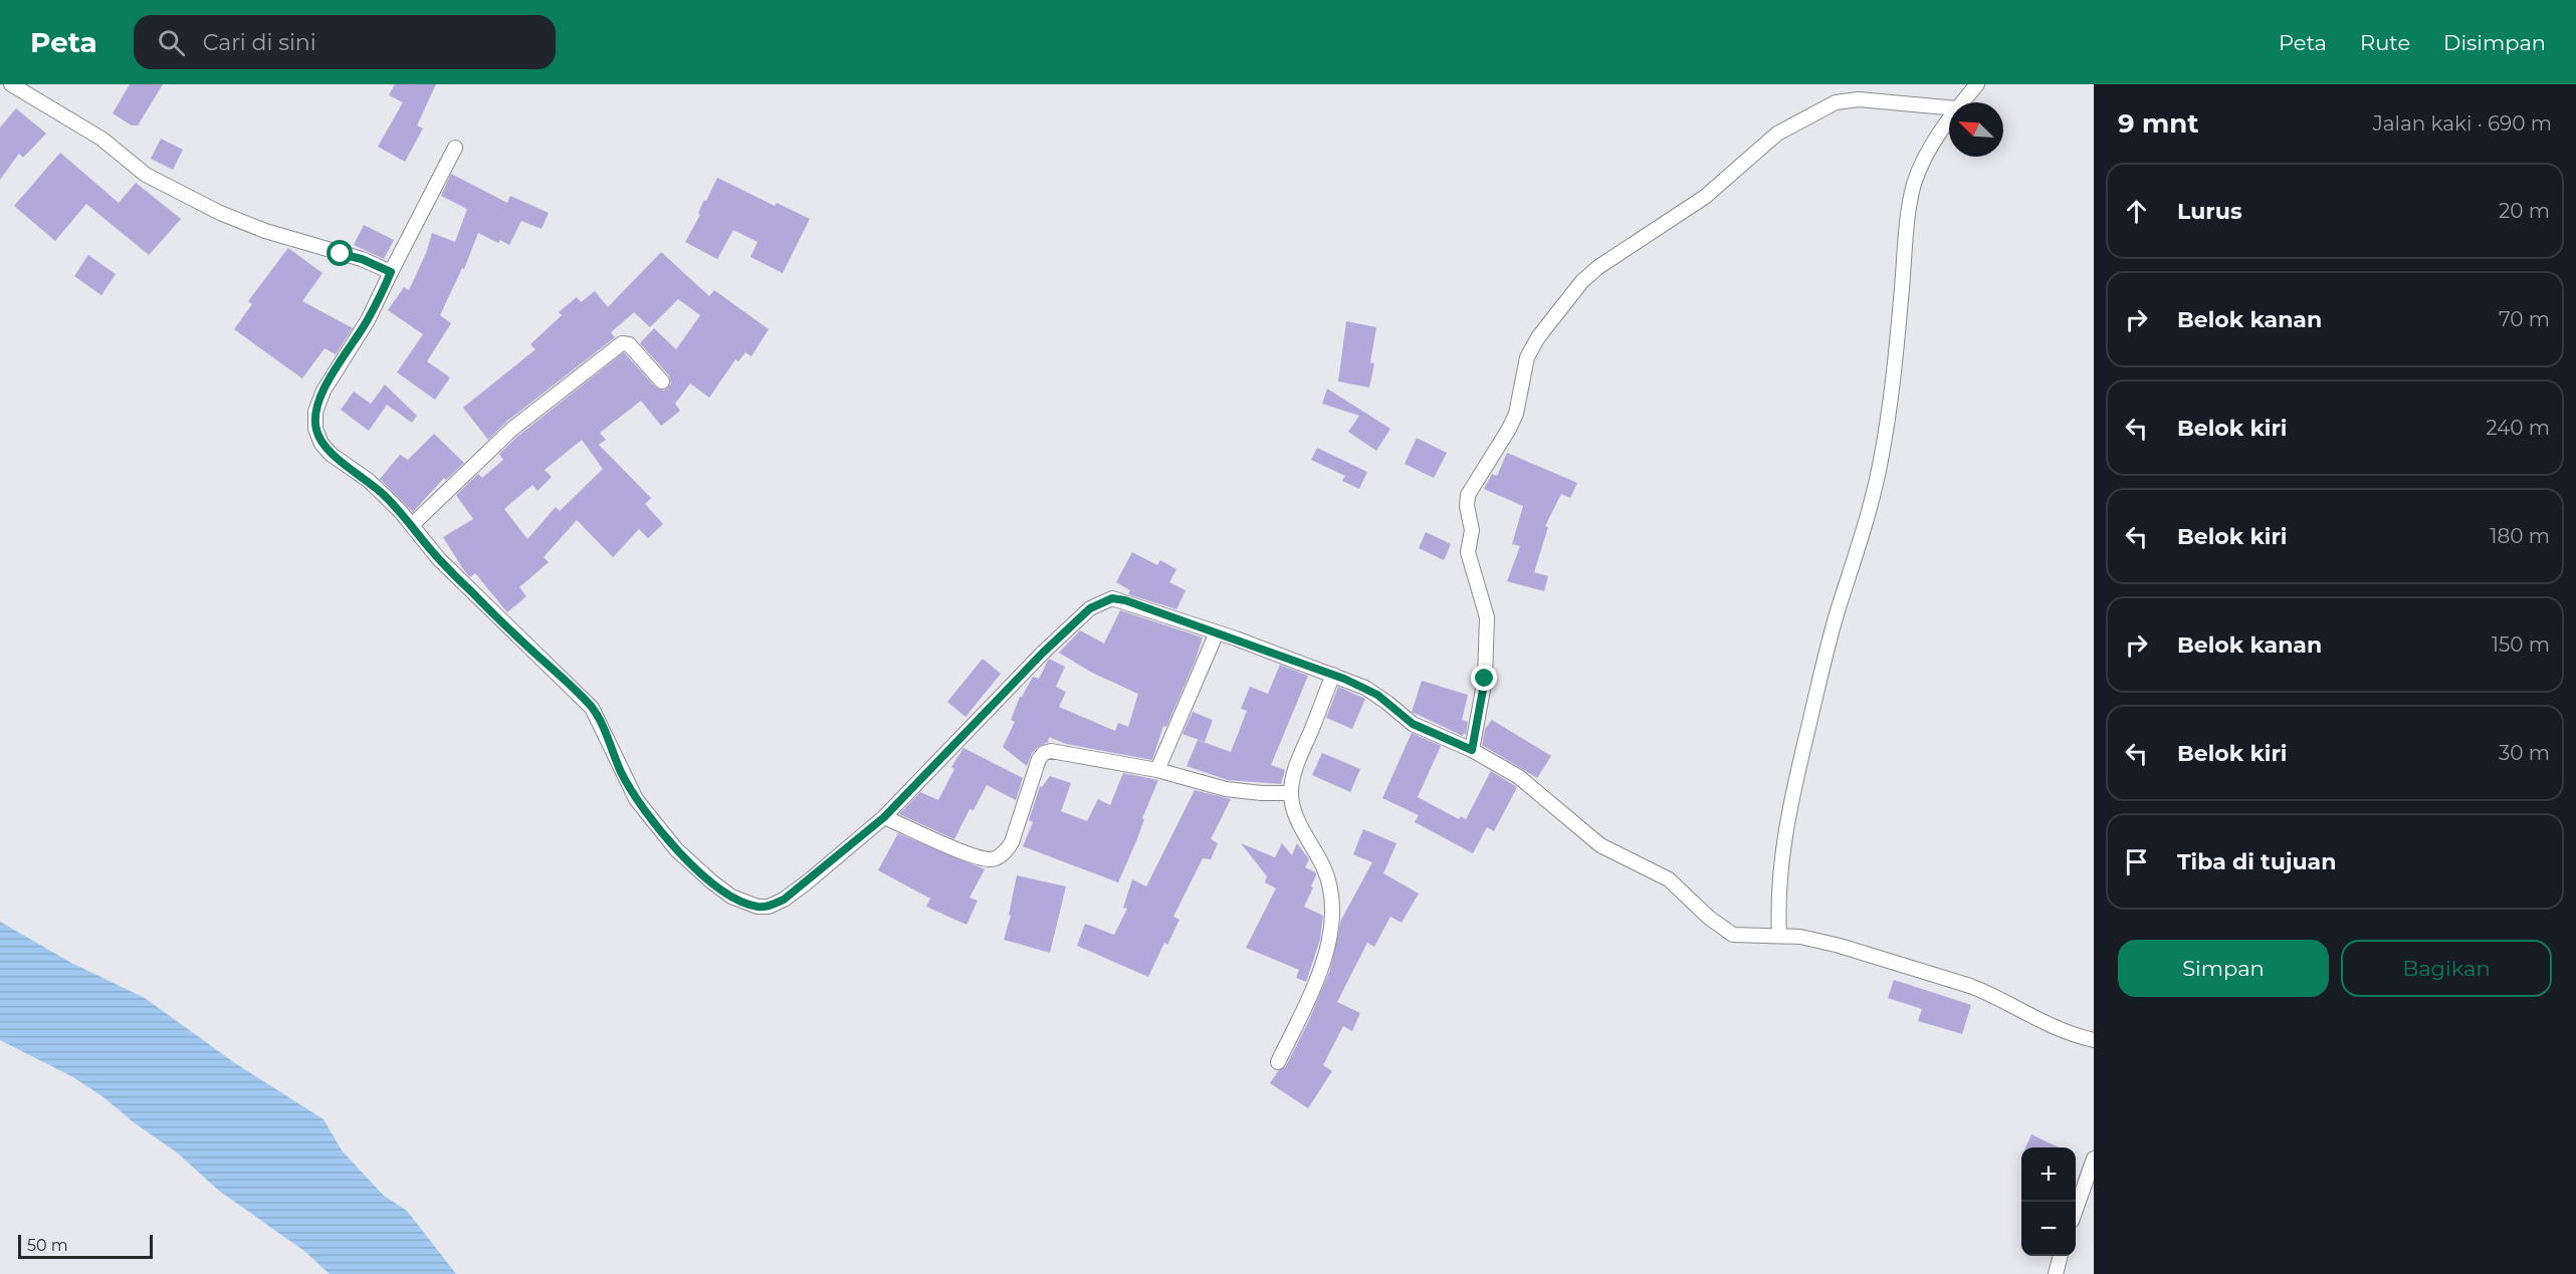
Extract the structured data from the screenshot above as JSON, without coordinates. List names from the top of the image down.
{
  "scale_bar": "50 m",
  "north": "top left",
  "page": {
    "header": "Peta",
    "search": "Cari di sini",
    "nav": ["Peta", "Rute", "Disimpan"],
    "heading": ["9 mnt", "Jalan kaki · 690 m"],
    "list": [
      ["Lurus", "20 m"],
      ["Belok kanan", "70 m"],
      ["Belok kiri", "240 m"],
      ["Belok kiri", "180 m"],
      ["Belok kanan", "150 m"],
      ["Belok kiri", "30 m"],
      "Tiba di tujuan"
    ],
    "buttons": ["Simpan", "Bagikan"],
    "map_buttons": ["+", "−"],
    "scale": "50 m"
  }
}
